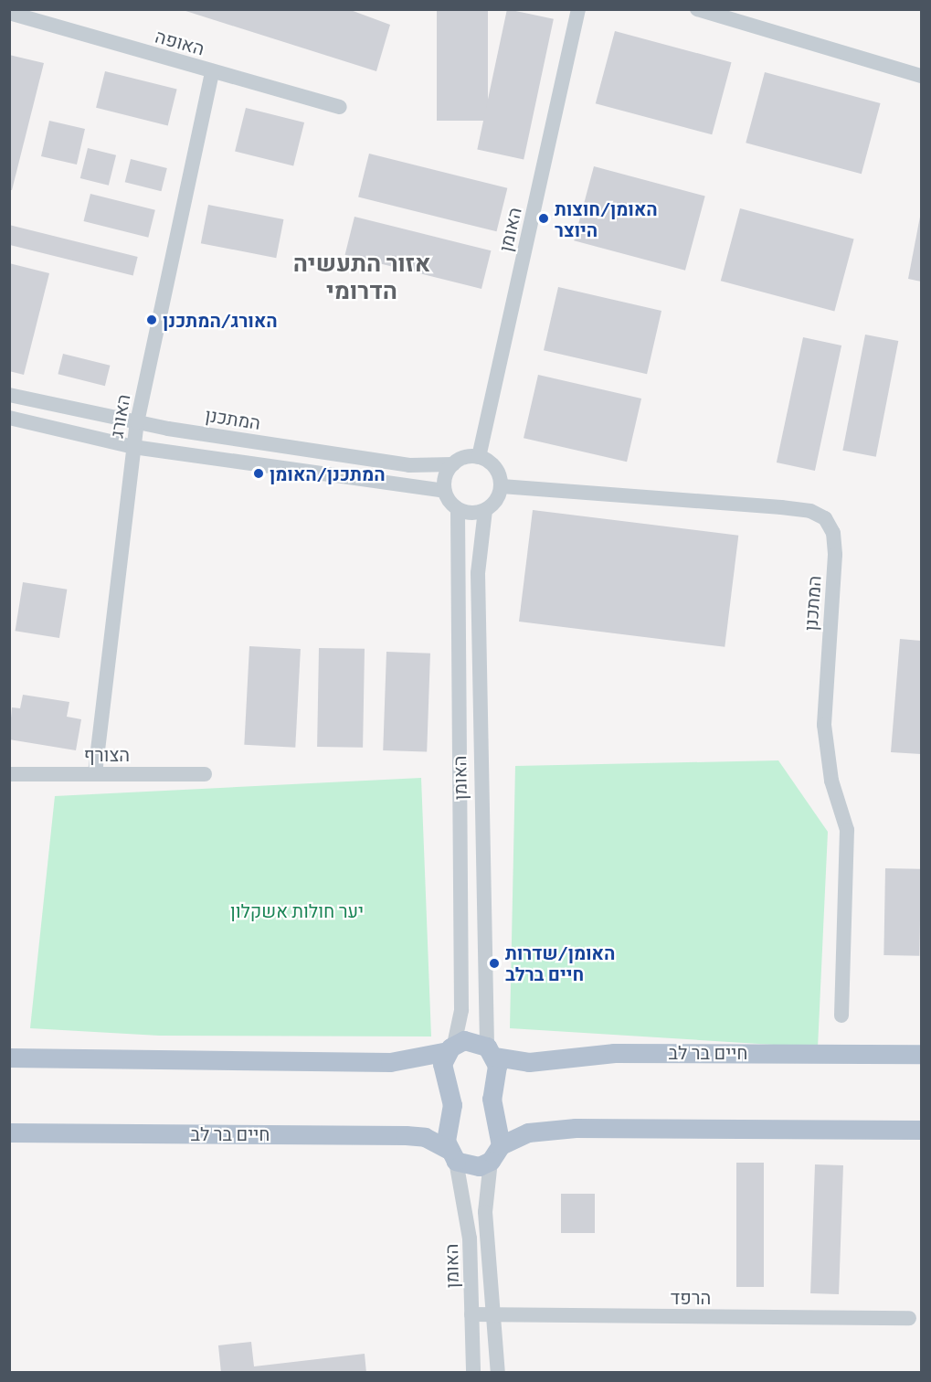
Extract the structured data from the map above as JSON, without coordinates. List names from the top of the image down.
{
  "streets": {
    "main road": ["חיים בר לב"],
    "street": [
      "האופה",
      "האומן",
      "האורג",
      "המתכנן",
      "הצורף",
      "הרפד"
    ]
  },
  "crossings": [
    ["האופה", "האורג"],
    ["האומן", "המתכנן"],
    ["האומן", "חיים בר לב"],
    ["האומן", "הרפד"],
    ["האורג", "המתכנן"],
    ["האורג", "הצורף"]
  ],
  "districts": ["אזור התעשיה הדרומי"],
  "parks": ["יער חולות אשקלון"],
  "places": [
    "האומן/חוצות היוצר",
    "האורג/המתכנן",
    "המתכנן/האומן",
    "האומן/שדרות חיים ברלב"
  ]
}
